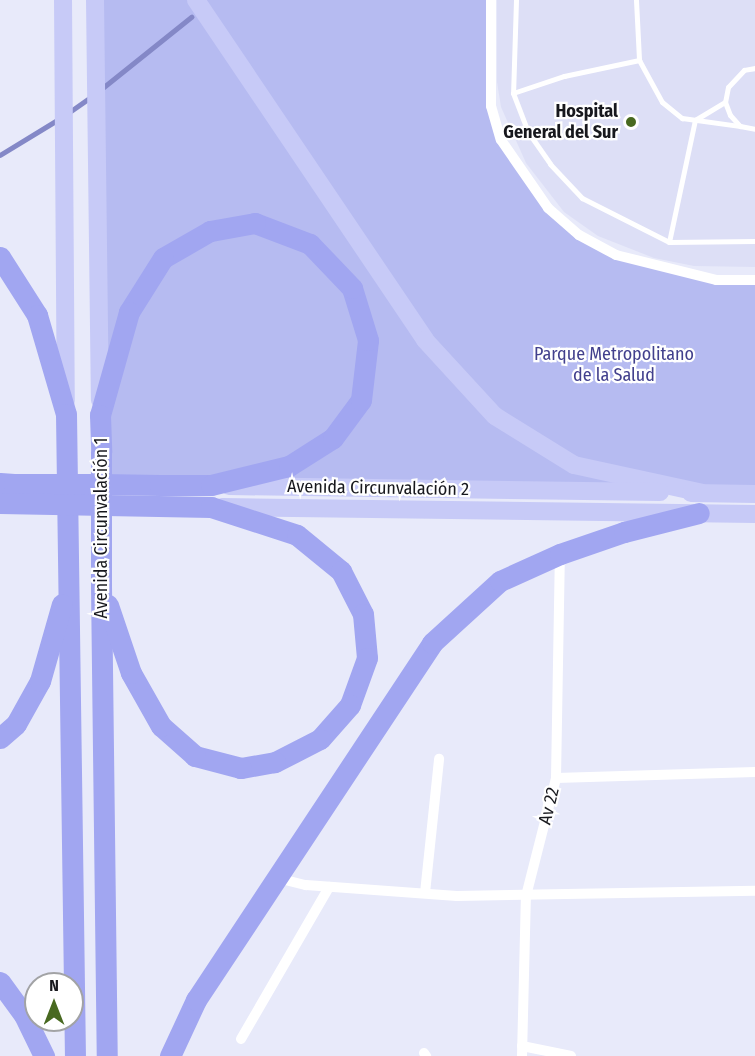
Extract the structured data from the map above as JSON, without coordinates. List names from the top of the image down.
{
  "streets": {
    "highway": ["Avenida Circunvalación 2", "Avenida Circunvalación 1"],
    "street": ["Av 22"]
  },
  "parks": ["Parque Metropolitano de la Salud"],
  "places": ["Hospital General del Sur"],
  "north": "top"
}
